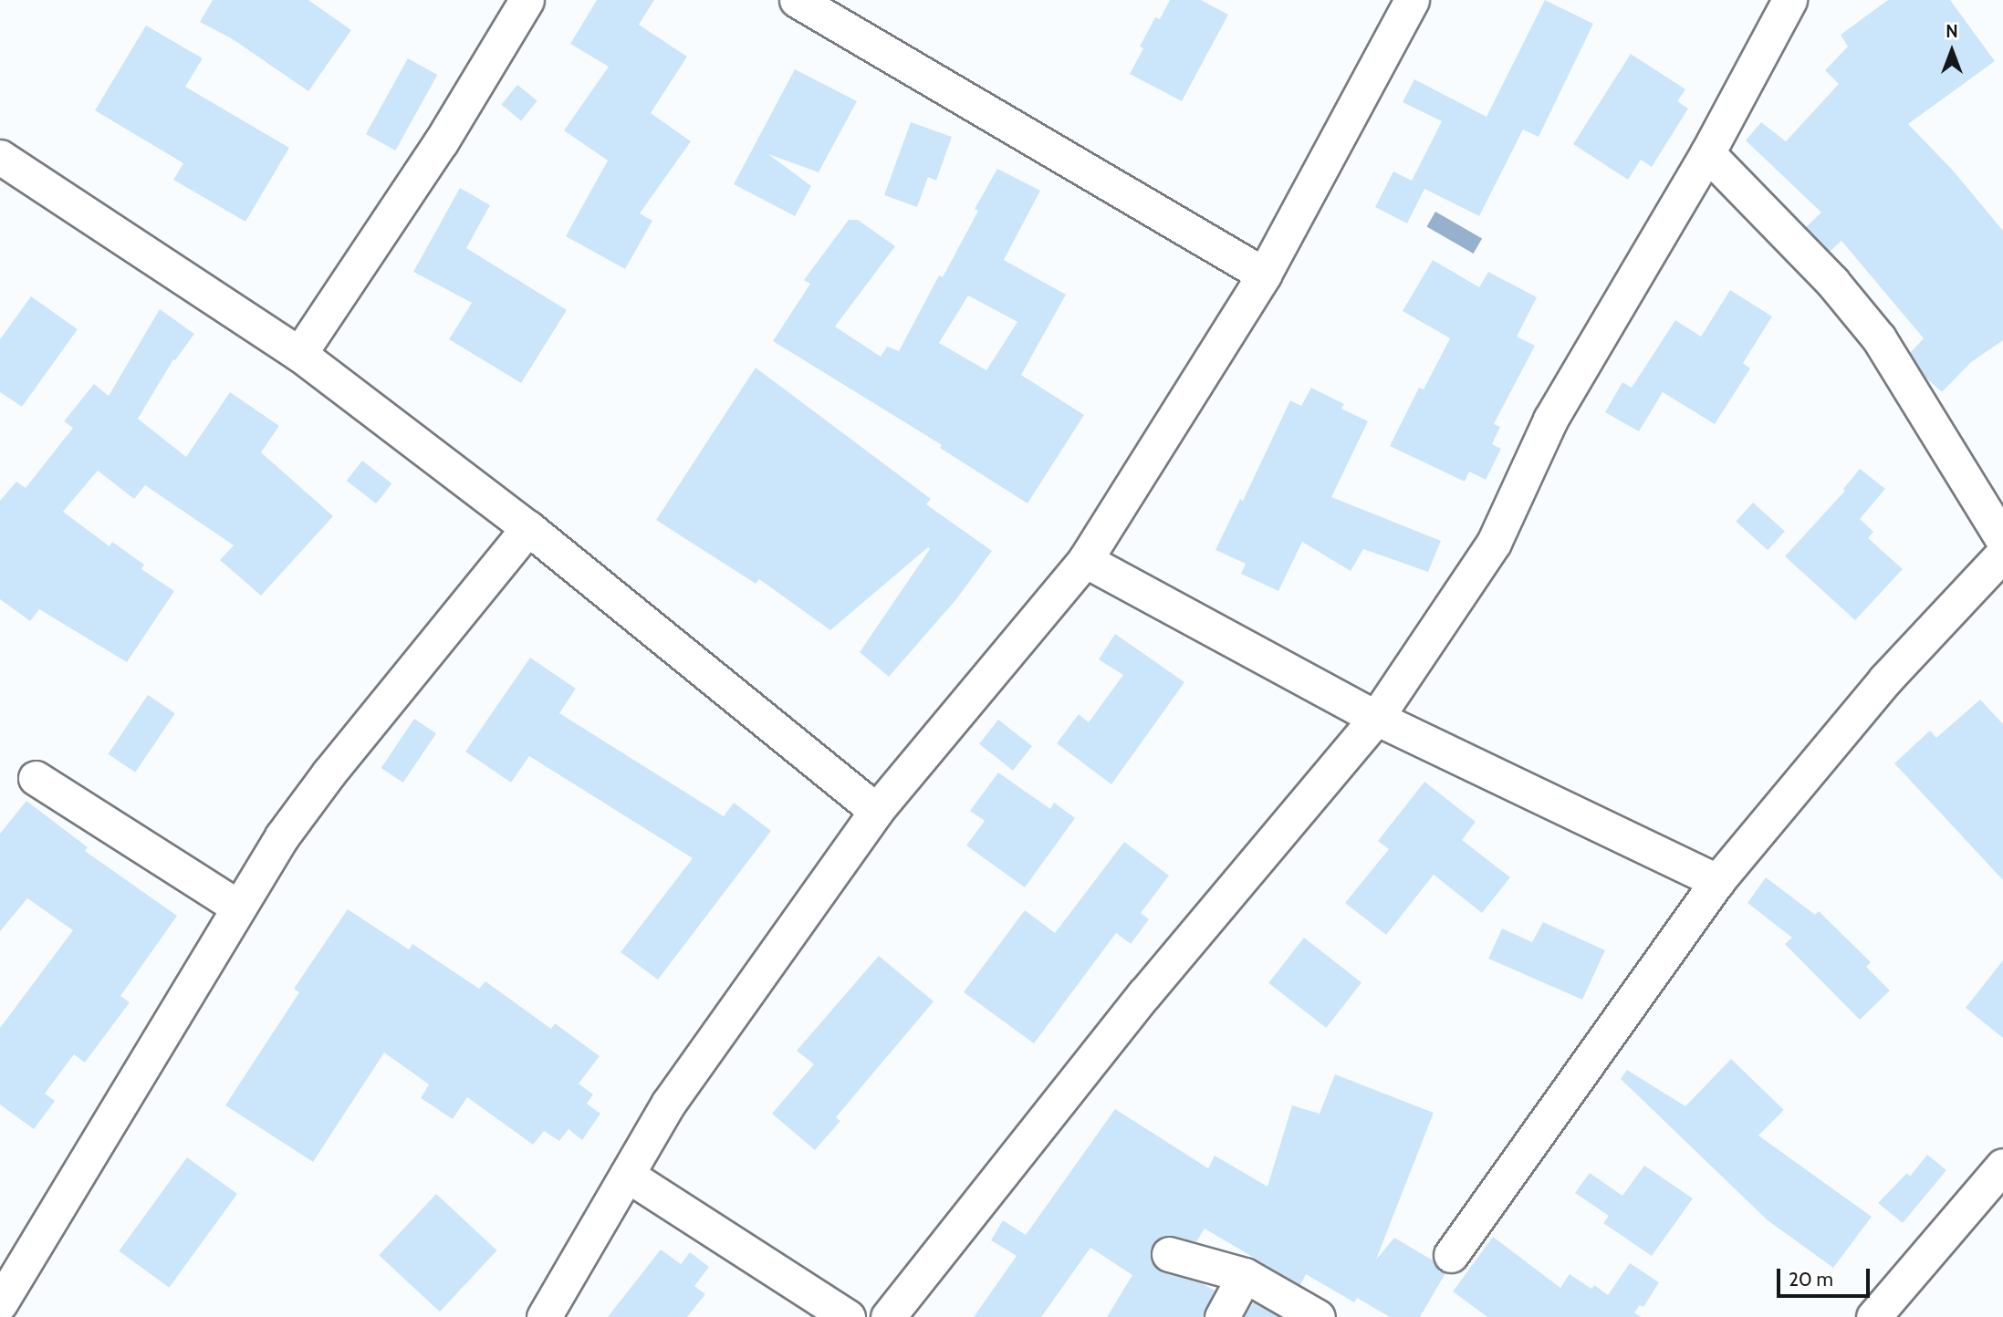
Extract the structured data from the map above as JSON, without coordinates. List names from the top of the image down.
{
  "scale_bar": "20 m",
  "north": "top"
}
